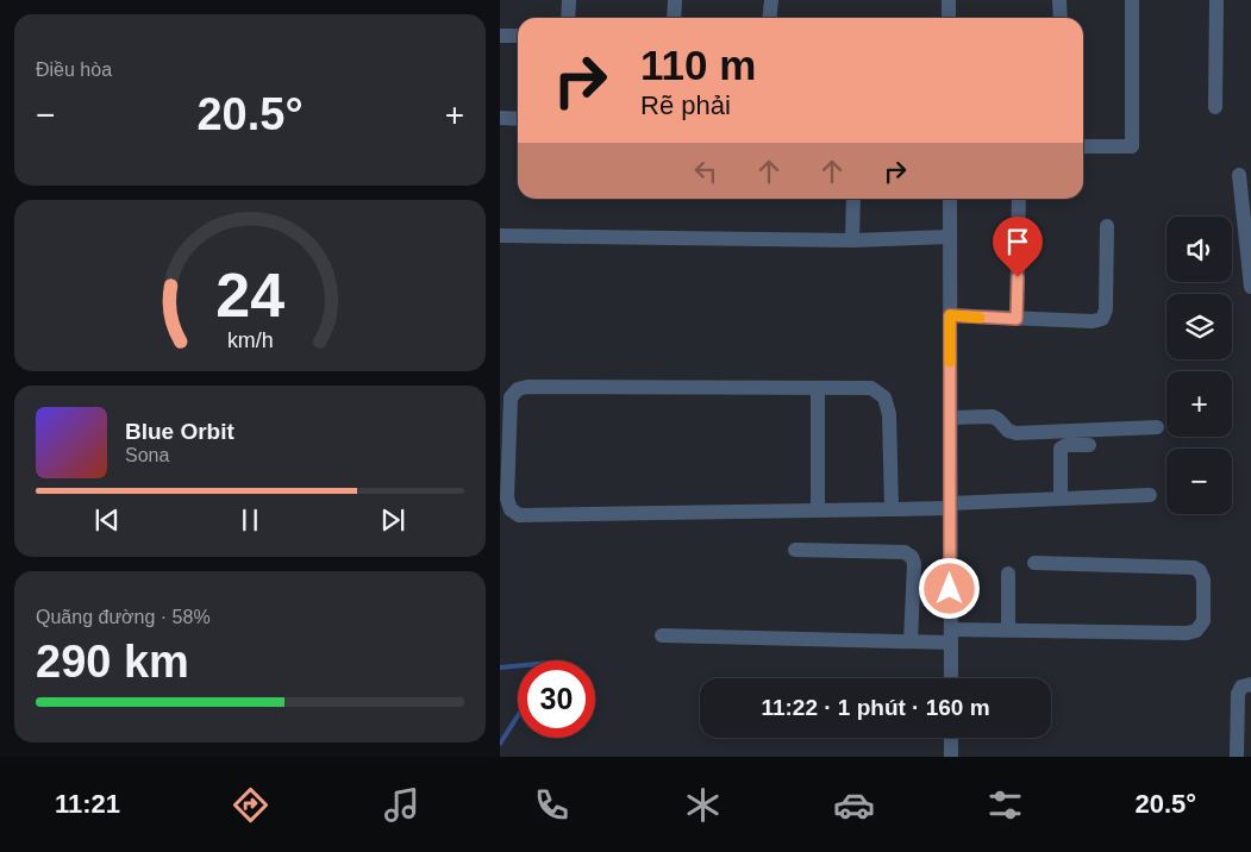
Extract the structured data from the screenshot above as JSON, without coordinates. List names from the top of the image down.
{
  "page": {
    "tile": [
      "Điều hòa",
      ["Quãng đường · 58%", "290 km"]
    ],
    "turn": ["110 m", "Rẽ phải"],
    "heat": ["−", "20.5°", "+"],
    "map_buttons": ["+", "−"],
    "song": ["Blue Orbit", "Sona"],
    "limit": "30",
    "trip": "11:22 · 1 phút · 160 m",
    "tabs": ["11:21", "20.5°"],
    "gauge": ["24", "km/h"]
  }
}
